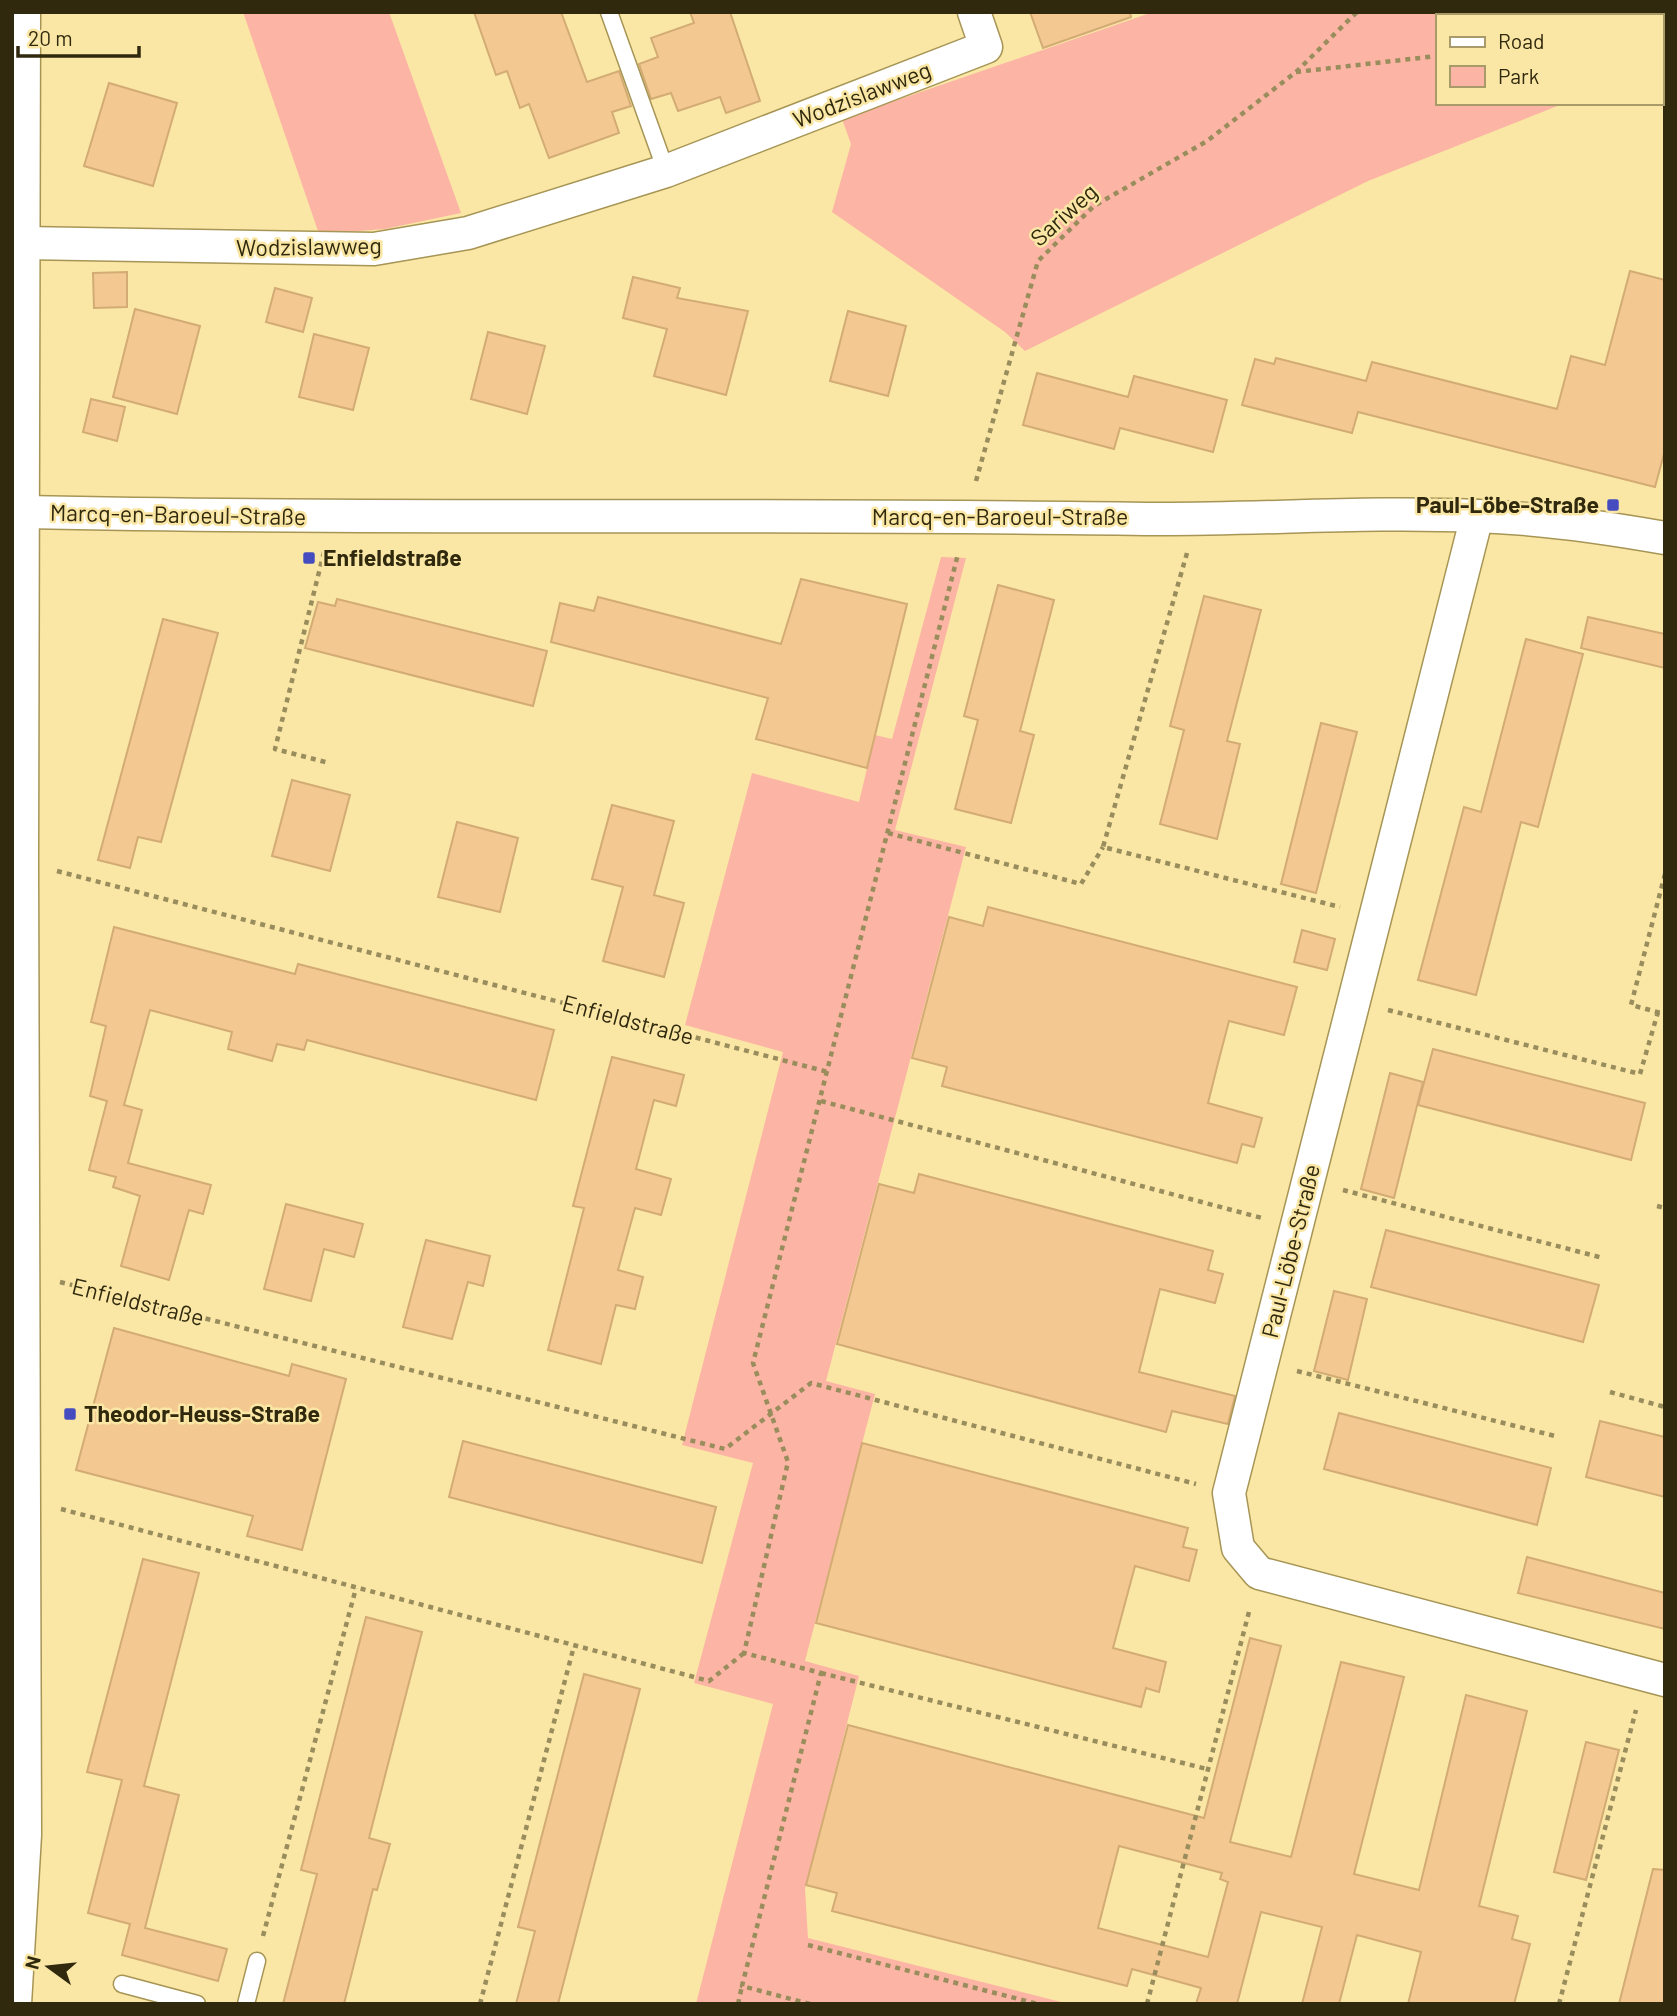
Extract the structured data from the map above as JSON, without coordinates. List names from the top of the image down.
{
  "streets": {
    "street": ["Wodzislawweg", "Marcq-en-Baroeul-Straße", "Paul-Löbe-Straße"],
    "path": ["Sariweg", "Enfieldstraße"]
  },
  "crossings": [
    ["Sariweg", "Marcq-en-Baroeul-Straße"],
    ["Sariweg", "Enfieldstraße"],
    ["Marcq-en-Baroeul-Straße", "Paul-Löbe-Straße"]
  ],
  "places": {
    "transit": ["Paul-Löbe-Straße", "Enfieldstraße", "Theodor-Heuss-Straße"]
  },
  "legend": ["Road", "Park"],
  "scale_bar": "20 m",
  "north": "left"
}
